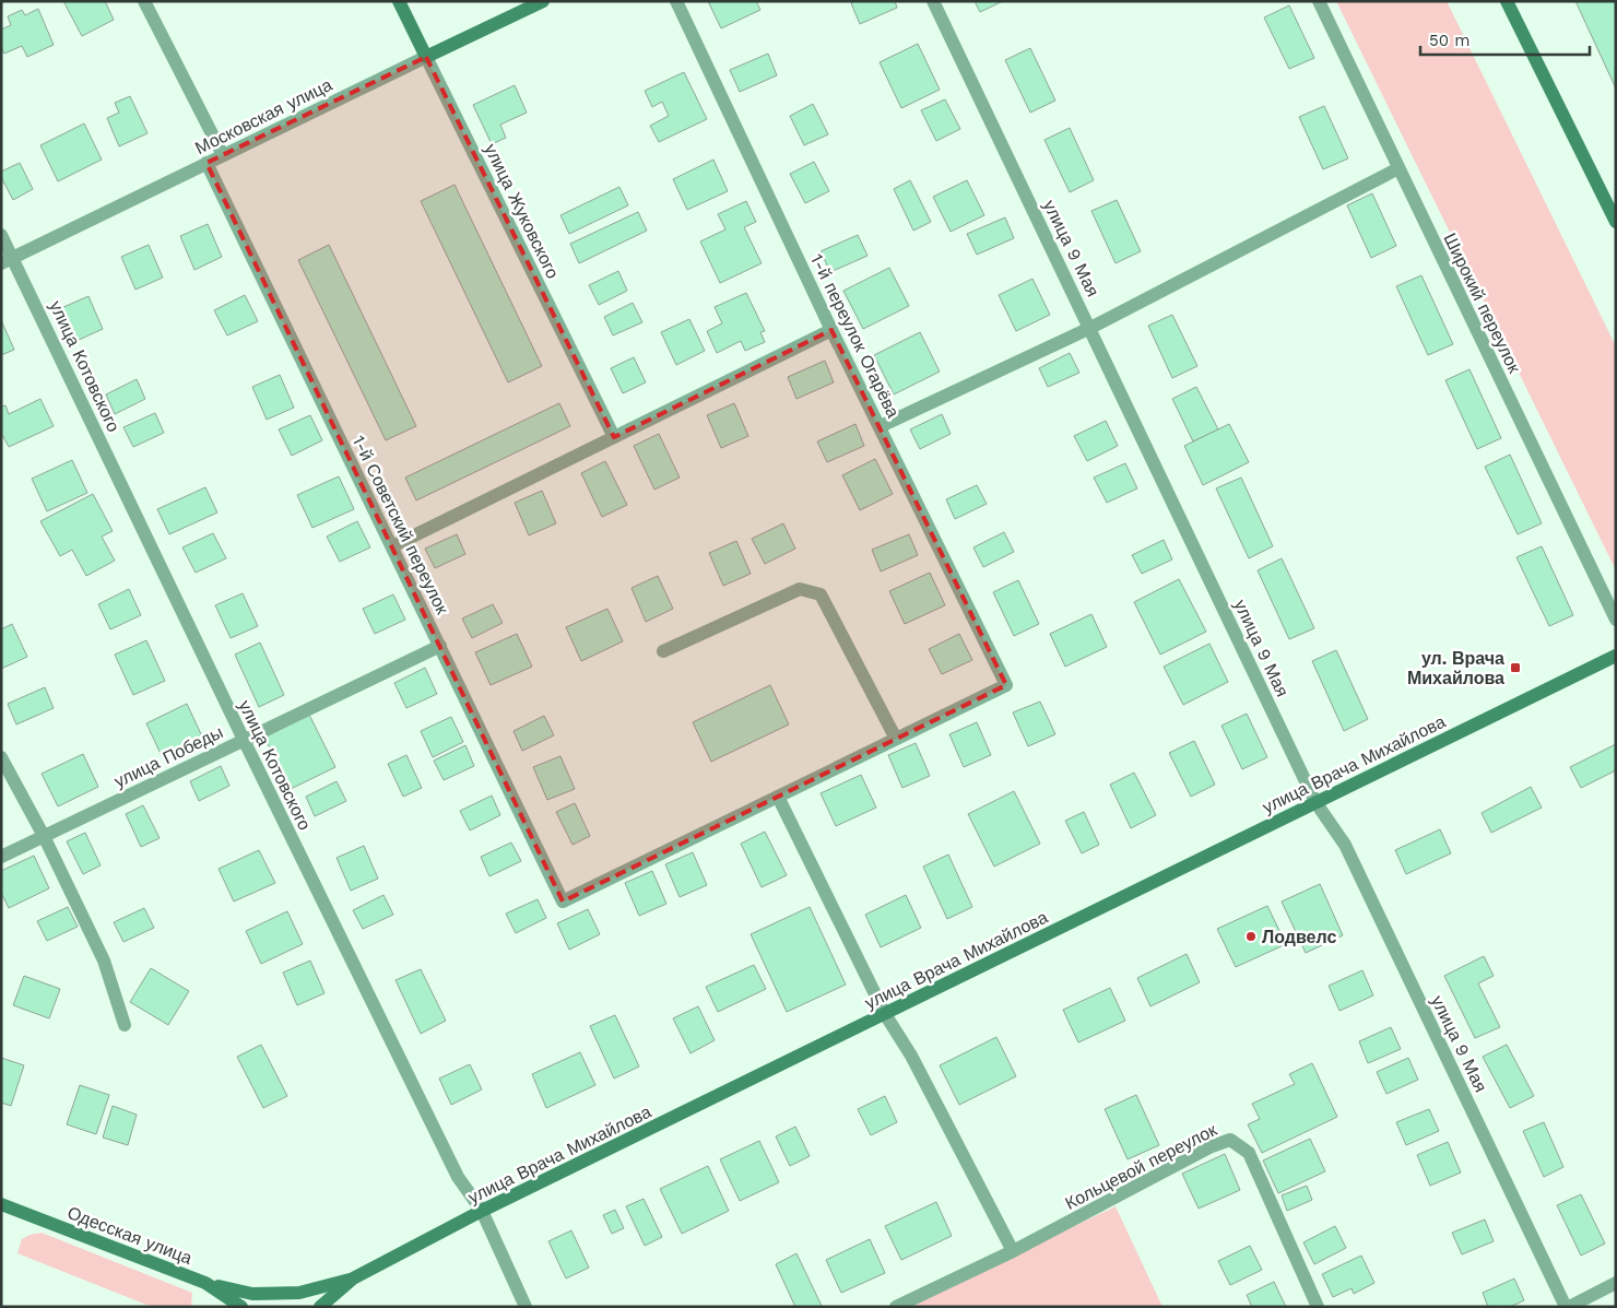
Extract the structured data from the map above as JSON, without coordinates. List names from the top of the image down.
{
  "streets": {
    "main road": [
      "Московская улица",
      "улица Жуковского",
      "улица Врача Михайлова",
      "Одесская улица"
    ],
    "street": [
      "улица 9 Мая",
      "Широкий переулок",
      "1-й переулок Огарёва",
      "улица Котовского",
      "1-й Советский переулок",
      "улица Победы",
      "Кольцевой переулок"
    ]
  },
  "crossings": [
    ["Московская улица", "улица Жуковского"],
    ["Московская улица", "улица Котовского"],
    ["Московская улица", "1-й Советский переулок"],
    ["улица 9 Мая", "улица Врача Михайлова"],
    ["улица Котовского", "улица Победы"],
    ["улица Котовского", "улица Врача Михайлова"],
    ["1-й Советский переулок", "улица Победы"]
  ],
  "places": {
    "transit": ["ул. Врача Михайлова"],
    "other": ["Лодвелс"]
  },
  "scale_bar": "50 m"
}
